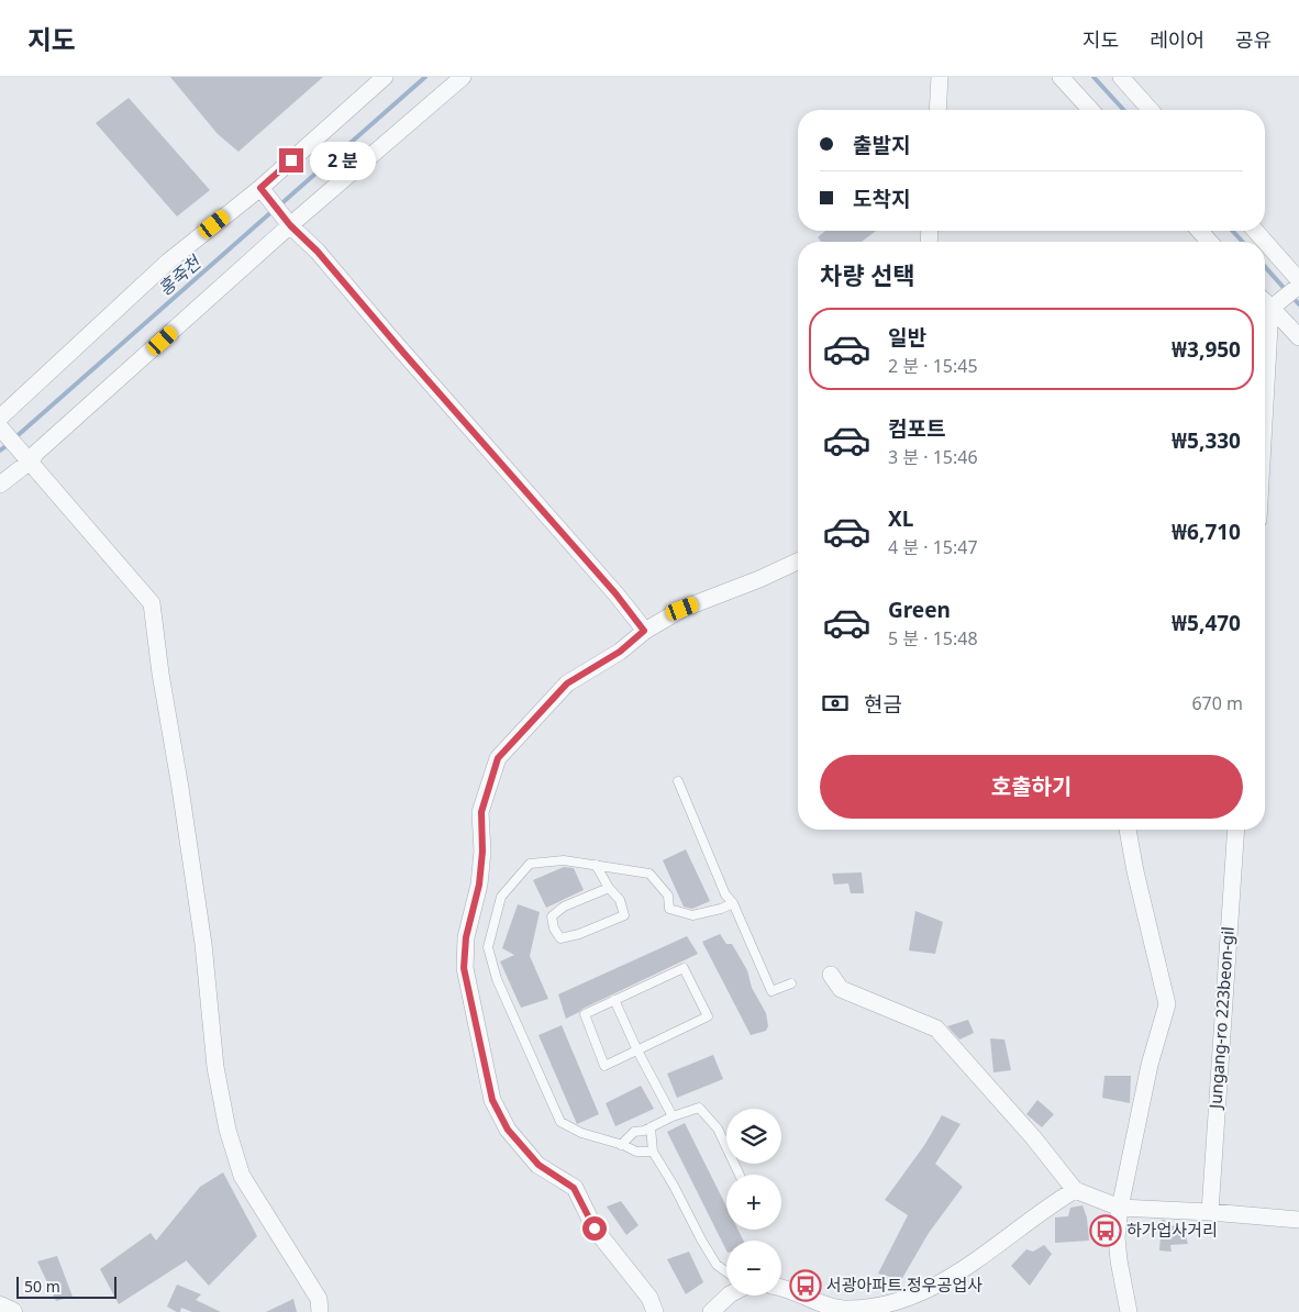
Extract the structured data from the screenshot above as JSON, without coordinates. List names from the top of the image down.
{
  "streets": {
    "street": ["Jungang-ro 223beon-gil"]
  },
  "water": ["홍죽천"],
  "places": {
    "bus stop": ["하가업사거리", "서광아파트.정우공업사"]
  },
  "scale_bar": "50 m",
  "page": {
    "header": "지도",
    "nav": ["지도", "레이어", "공유"],
    "banner": ["출발지", "도착지"],
    "bubble": "2 분",
    "heading": "차량 선택",
    "list": [
      {
        "name": "일반",
        "note": "2 분 · 15:45",
        "value": "₩3,950"
      },
      {
        "name": "컴포트",
        "note": "3 분 · 15:46",
        "value": "₩5,330"
      },
      {
        "name": "XL",
        "note": "4 분 · 15:47",
        "value": "₩6,710"
      },
      {
        "name": "Green",
        "note": "5 분 · 15:48",
        "value": "₩5,470"
      }
    ],
    "pay": ["현금", "670 m"],
    "buttons": "호출하기",
    "map_buttons": ["+", "−"],
    "scale": "50 m"
  }
}
